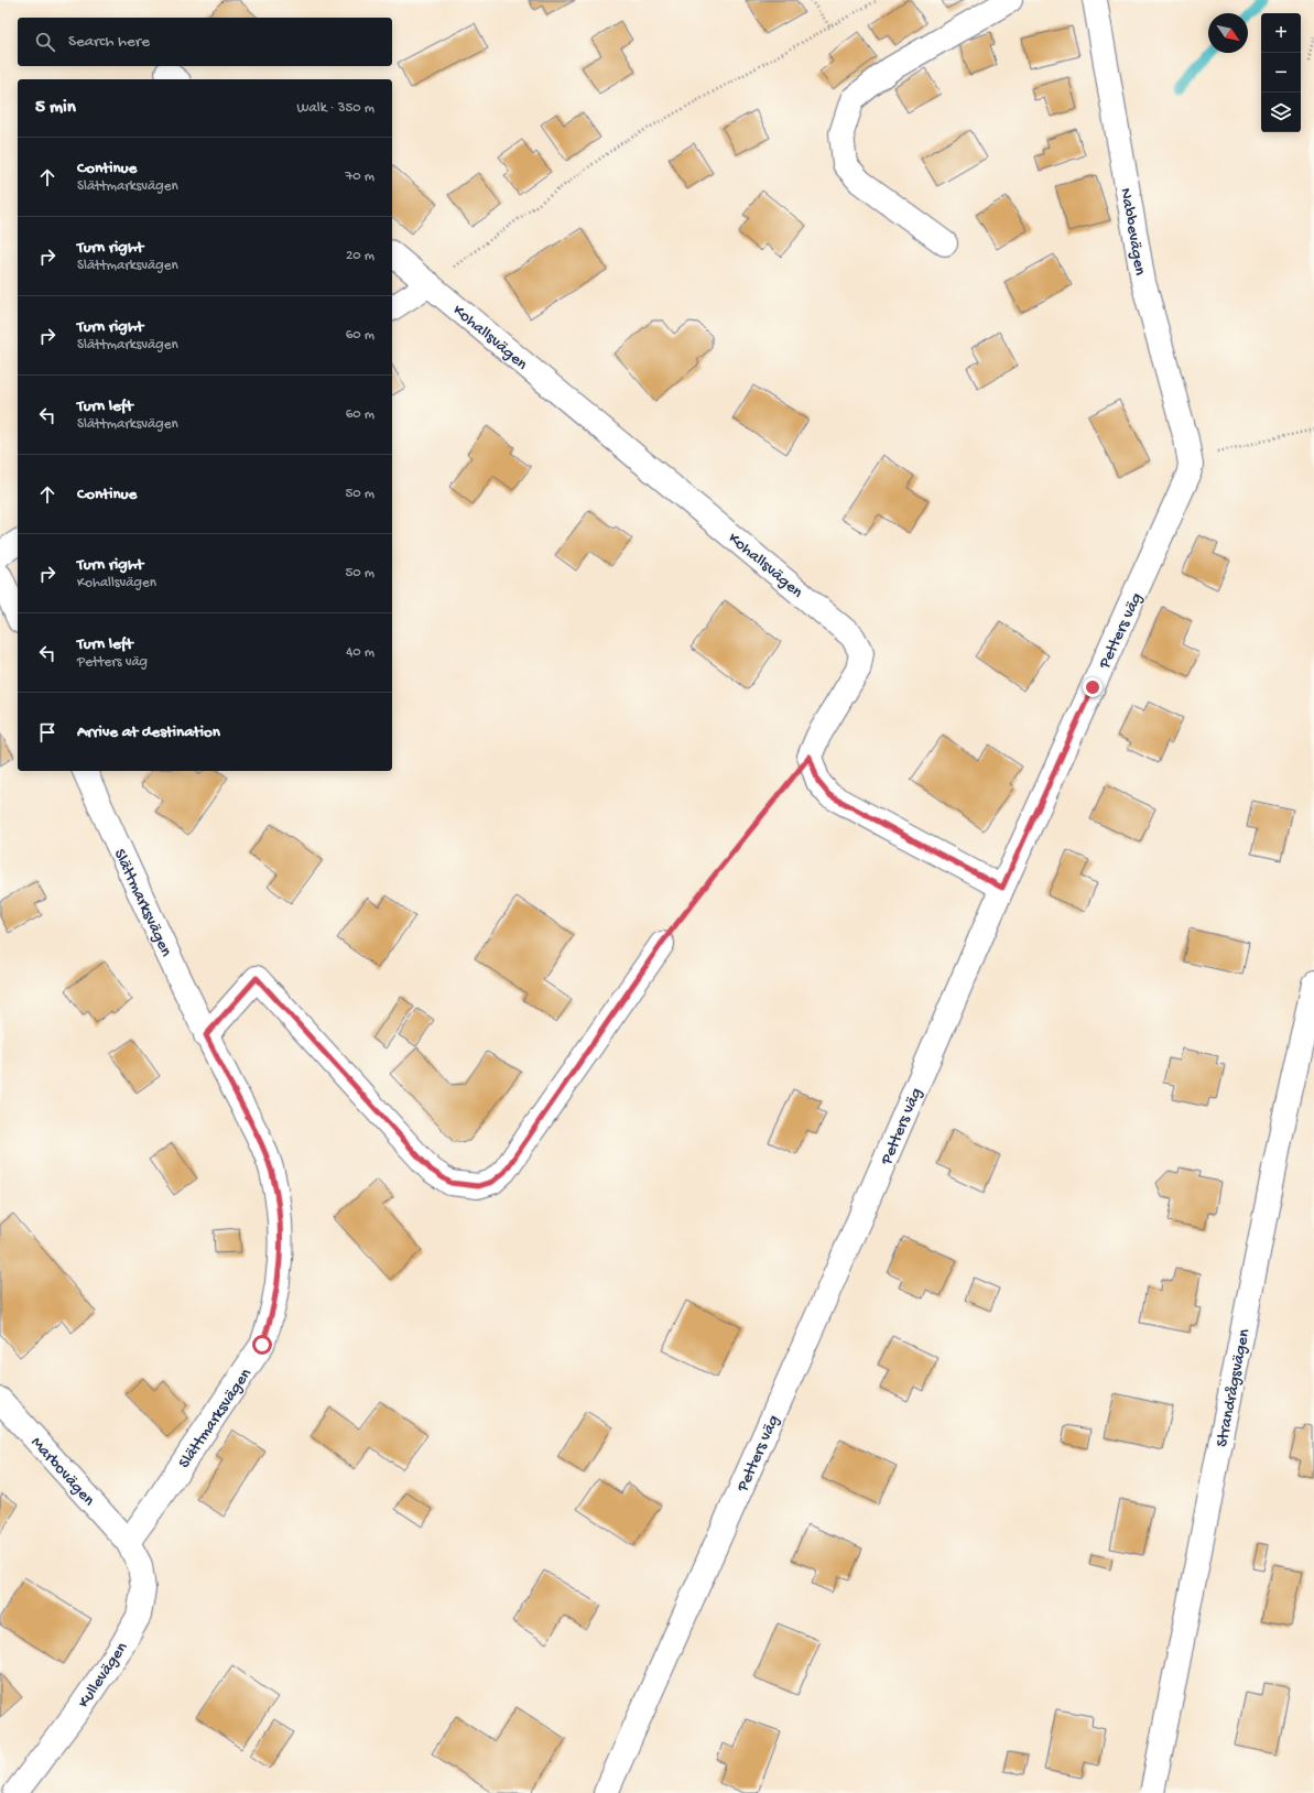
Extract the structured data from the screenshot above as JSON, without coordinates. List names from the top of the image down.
{
  "streets": {
    "street": [
      "Nabbevägen",
      "Kohallsvägen",
      "Petters väg",
      "Slättmarksvägen",
      "Strandrågsvägen",
      "Marbovägen",
      "Kullevägen"
    ]
  },
  "crossings": [
    ["Nabbevägen", "Petters väg"],
    ["Slättmarksvägen", "Marbovägen"],
    ["Slättmarksvägen", "Kullevägen"],
    ["Marbovägen", "Kullevägen"]
  ],
  "north": "bottom right",
  "page": {
    "map_buttons": ["+", "−"],
    "search": "Search here",
    "heading": ["5 min", "Walk · 350 m"],
    "list": [
      ["Continue", "Slättmarksvägen", "70 m"],
      ["Turn right", "Slättmarksvägen", "20 m"],
      ["Turn right", "Slättmarksvägen", "60 m"],
      ["Turn left", "Slättmarksvägen", "60 m"],
      ["Continue", "50 m"],
      ["Turn right", "Kohallsvägen", "50 m"],
      ["Turn left", "Petters väg", "40 m"],
      "Arrive at destination"
    ]
  }
}
